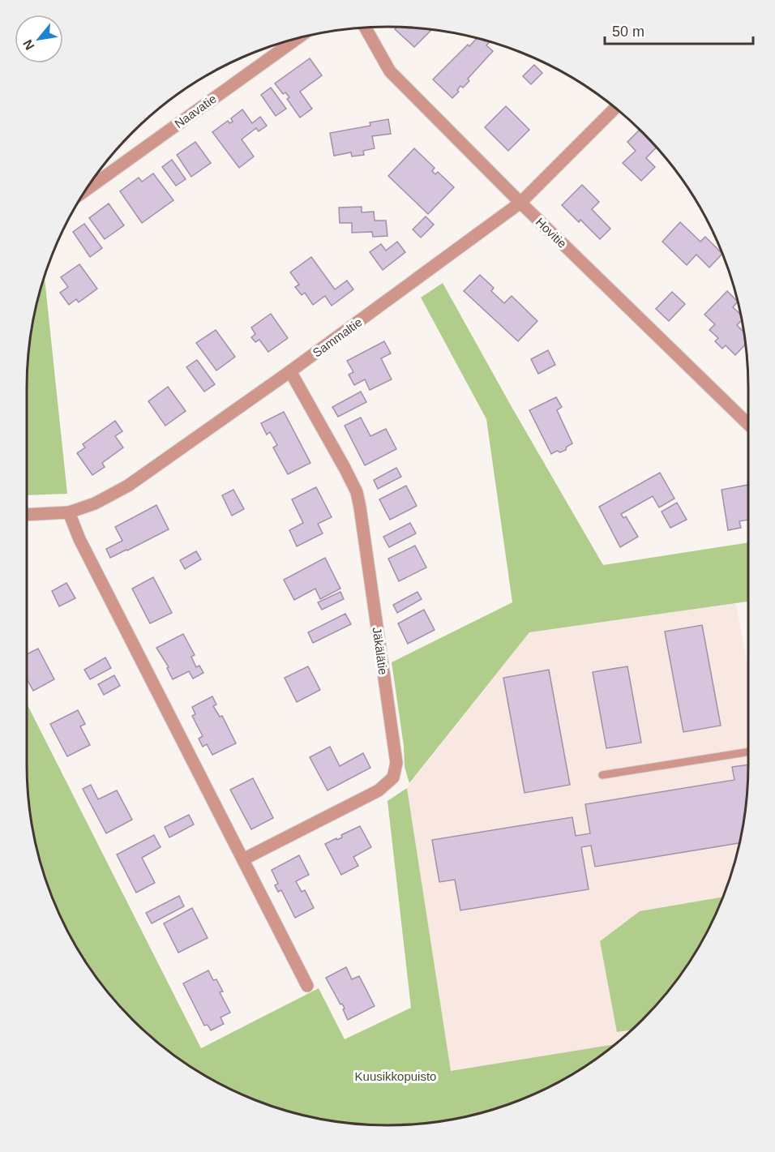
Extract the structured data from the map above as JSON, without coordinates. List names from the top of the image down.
{
  "streets": {
    "street": [
      "Naavatie",
      "Hovitie",
      "Sammaltie",
      "Jäkälätie"
    ]
  },
  "crossings": [
    ["Hovitie", "Sammaltie"],
    ["Sammaltie", "Jäkälätie"]
  ],
  "parks": ["Kuusikkopuisto"],
  "scale_bar": "50 m",
  "north": "bottom left"
}
